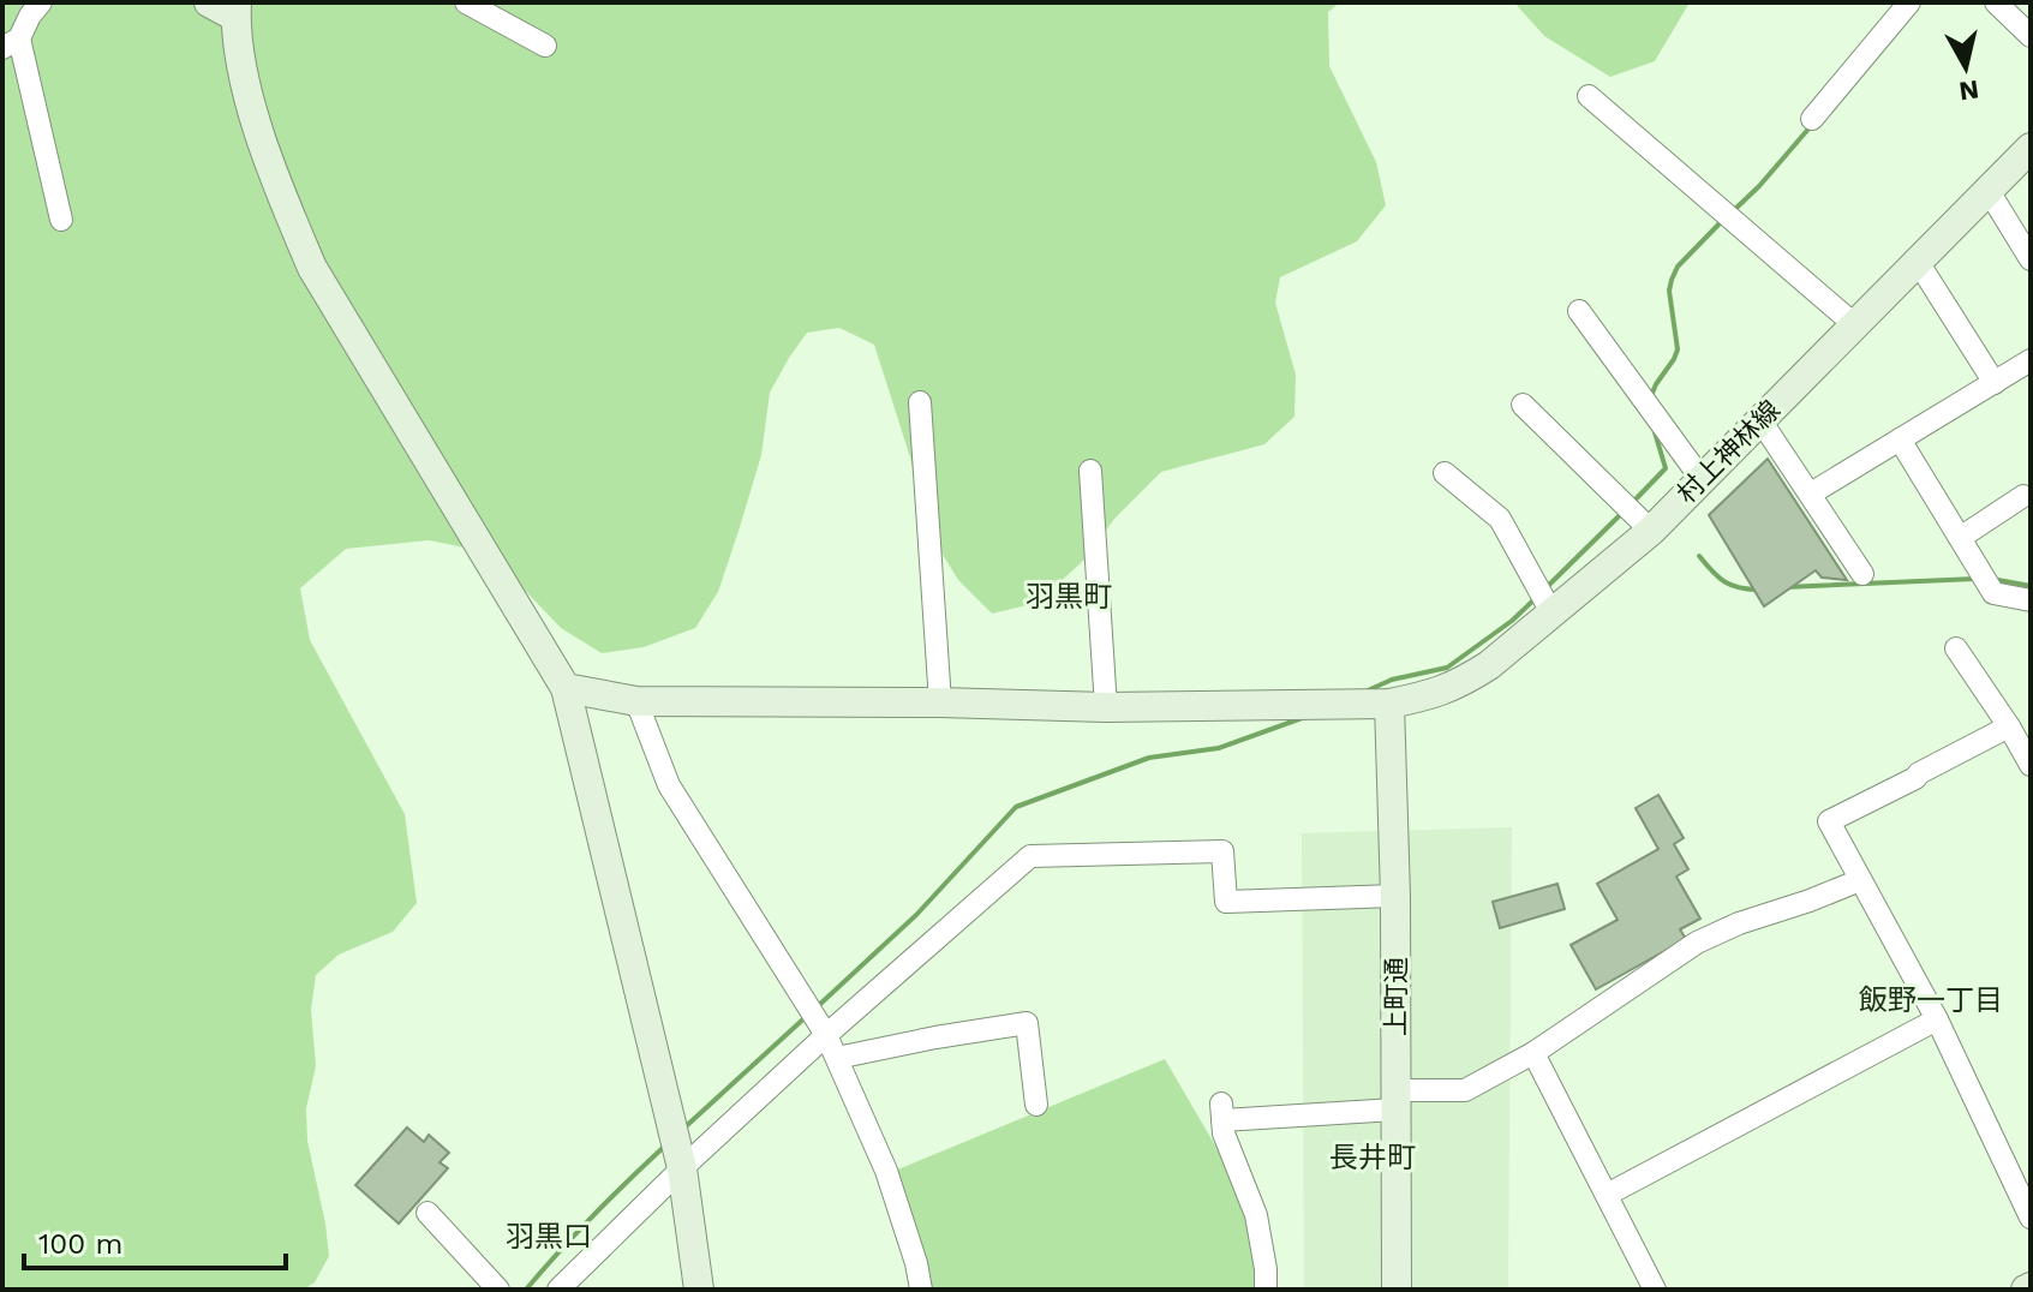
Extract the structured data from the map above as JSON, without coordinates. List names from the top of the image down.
{
  "streets": {
    "street": ["村上神林線", "上町通"]
  },
  "crossings": [
    ["村上神林線", "上町通"]
  ],
  "districts": [
    "羽黒町",
    "飯野一丁目",
    "長井町",
    "羽黒口"
  ],
  "scale_bar": "100 m",
  "north": "bottom"
}
